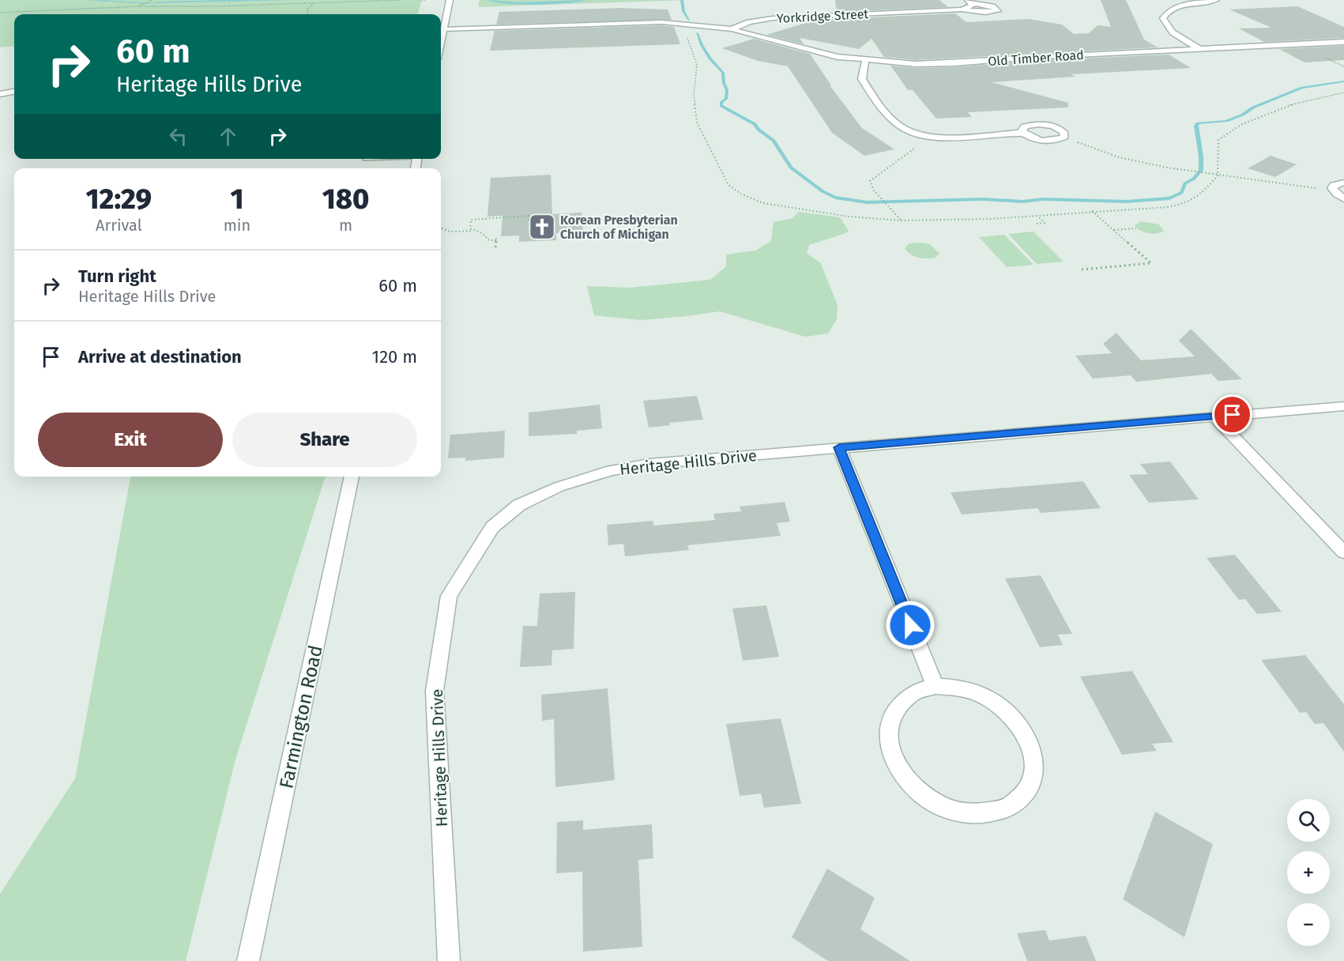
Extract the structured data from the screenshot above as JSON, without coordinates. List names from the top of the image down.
{
  "streets": {
    "street": [
      "Yorkridge Street",
      "Old Timber Road",
      "Heritage Hills Drive",
      "Farmington Road"
    ]
  },
  "crossings": [
    ["Yorkridge Street", "Old Timber Road"]
  ],
  "places": {
    "church": ["Korean Presbyterian Church of Michigan"]
  },
  "page": {
    "turn": ["60 m", "Heritage Hills Drive"],
    "eta": [
      "12:29",
      "Arrival",
      "1",
      "min",
      "180",
      "m"
    ],
    "list": [
      {
        "name": "Turn right",
        "note": "Heritage Hills Drive",
        "value": "60 m"
      },
      {
        "name": "Arrive at destination",
        "value": "120 m"
      }
    ],
    "buttons": ["Exit", "Share"],
    "map_buttons": ["+", "−"]
  }
}
